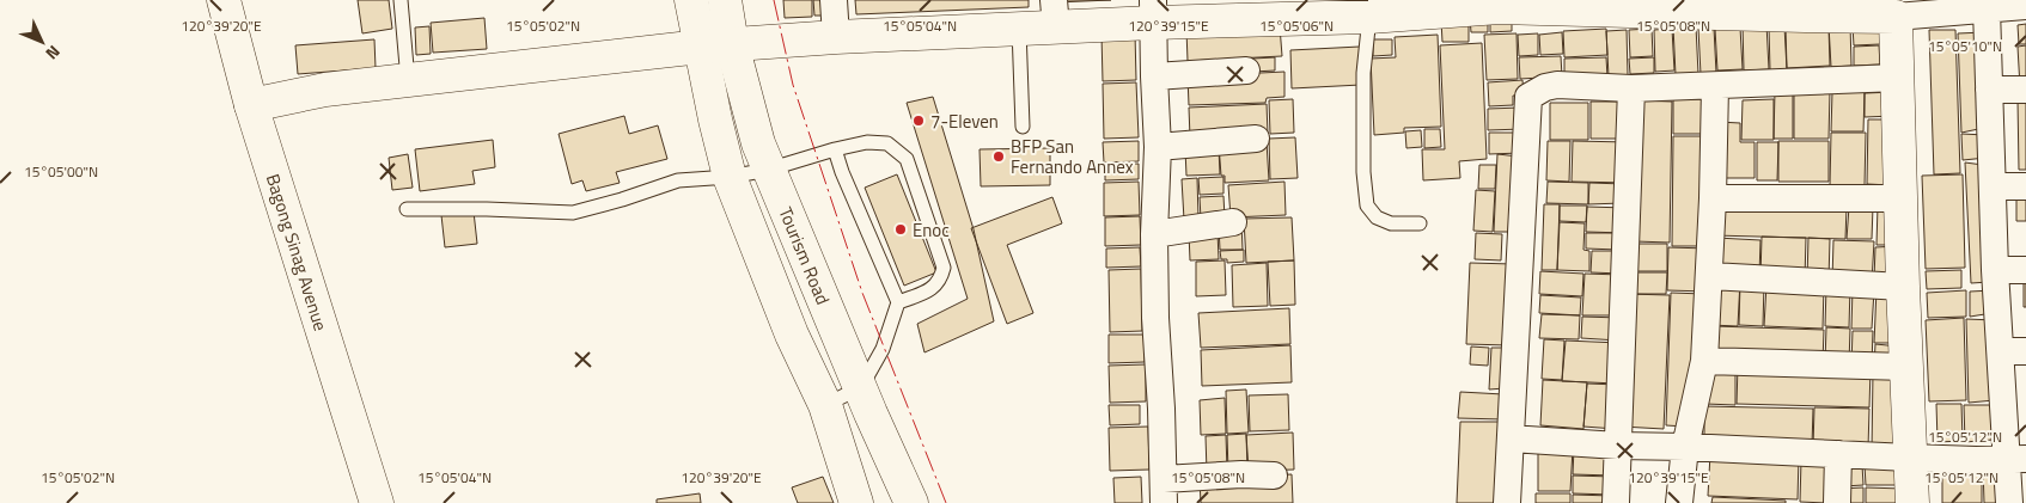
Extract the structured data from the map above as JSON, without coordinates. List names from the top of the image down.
{
  "streets": {
    "street": ["Bagong Sinag Avenue", "Tourism Road"]
  },
  "places": ["7-Eleven", "BFP San Fernando Annex", "Enoc"],
  "north": "bottom right",
  "coordinates": [
    "120°39'20\"E",
    "120°39'15\"E",
    "15°05'02\"N",
    "15°05'04\"N",
    "15°05'06\"N",
    "15°05'08\"N",
    "15°05'10\"N",
    "15°05'00\"N",
    "15°05'12\"N"
  ]
}
